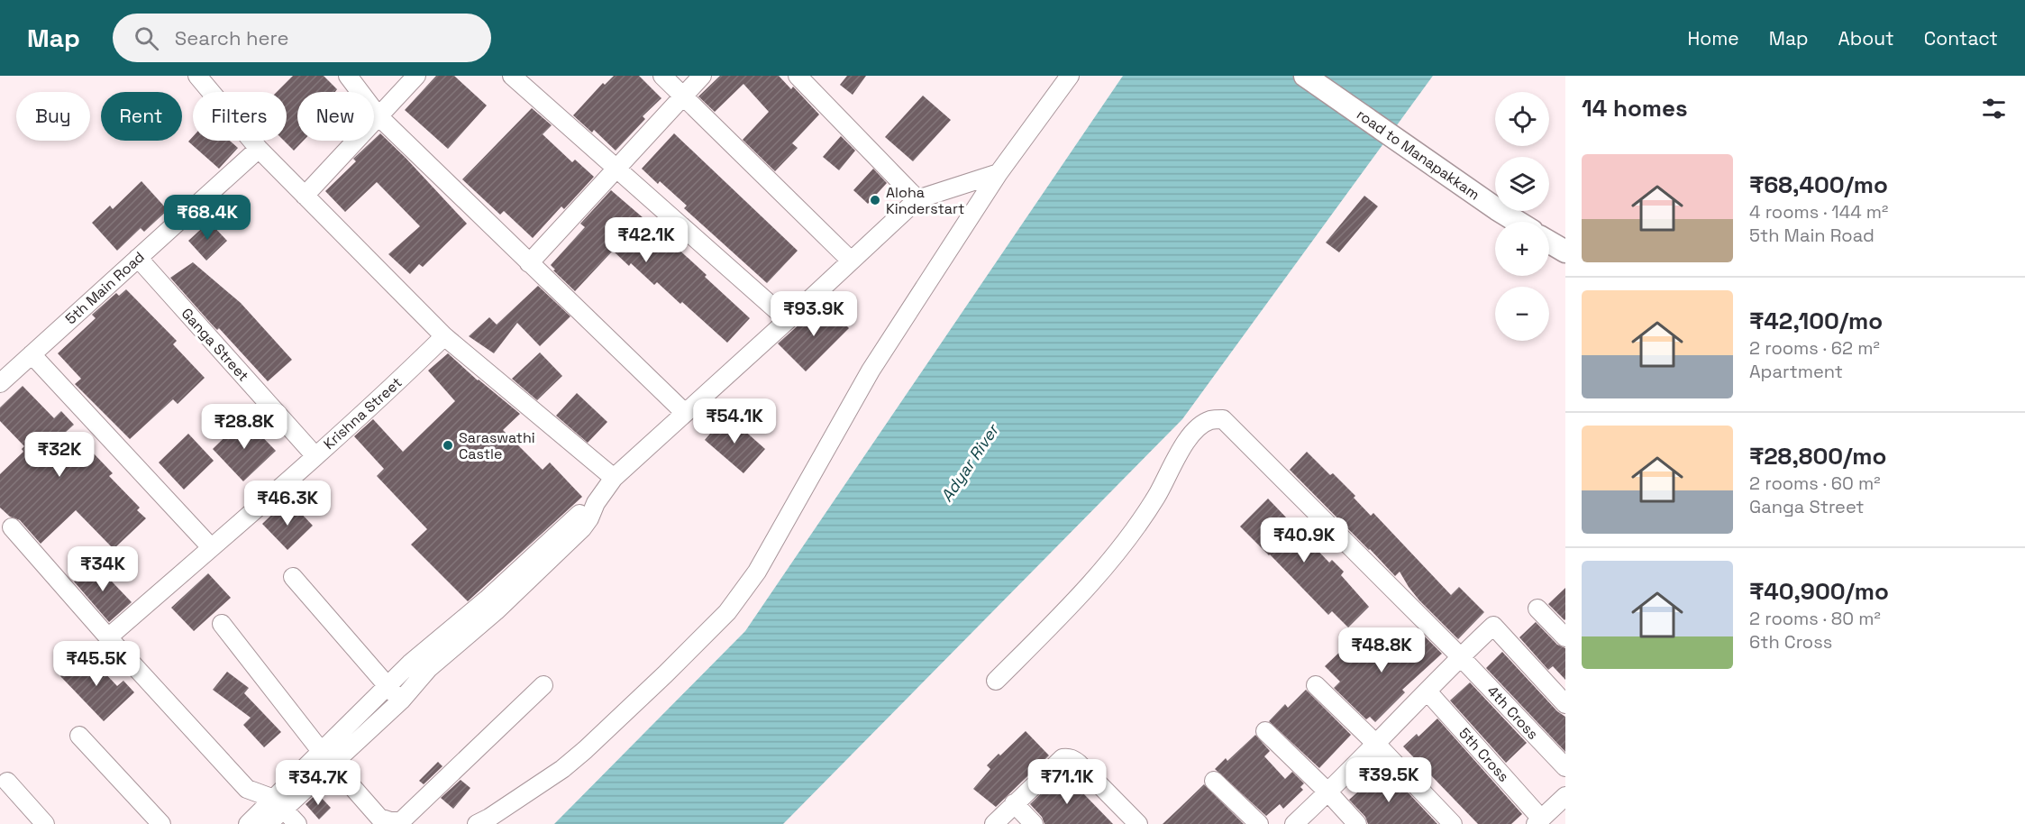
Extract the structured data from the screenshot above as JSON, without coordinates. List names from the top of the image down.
{
  "streets": {
    "street": [
      "road to Manapakkam",
      "5th Main Road",
      "Ganga Street",
      "Krishna Street",
      "4th Cross",
      "5th Cross"
    ]
  },
  "crossings": [
    ["5th Main Road", "Ganga Street"],
    ["Ganga Street", "Krishna Street"]
  ],
  "water": ["Adyar River"],
  "places": ["Aloha Kinderstart", "Saraswathi Castle"],
  "page": {
    "header": "Map",
    "search": "Search here",
    "nav": [
      "Home",
      "Map",
      "About",
      "Contact"
    ],
    "heading": "14 homes",
    "map_buttons": ["+", "−"],
    "chip": [
      "Buy",
      "Rent",
      "Filters",
      "New"
    ],
    "list": [
      {
        "name": "₹68,400/mo",
        "note": "4 rooms · 144 m² · 5th Main Road"
      },
      {
        "name": "₹42,100/mo",
        "note": "2 rooms · 62 m² · Apartment"
      },
      {
        "name": "₹28,800/mo",
        "note": "2 rooms · 60 m² · Ganga Street"
      },
      {
        "name": "₹40,900/mo",
        "note": "2 rooms · 80 m² · 6th Cross"
      }
    ],
    "price": [
      "₹68.4K",
      "₹42.1K",
      "₹93.9K",
      "₹54.1K",
      "₹28.8K",
      "₹32K",
      "₹46.3K",
      "₹40.9K",
      "₹34K",
      "₹48.8K",
      "₹45.5K",
      "₹39.5K",
      "₹71.1K",
      "₹34.7K"
    ]
  }
}
